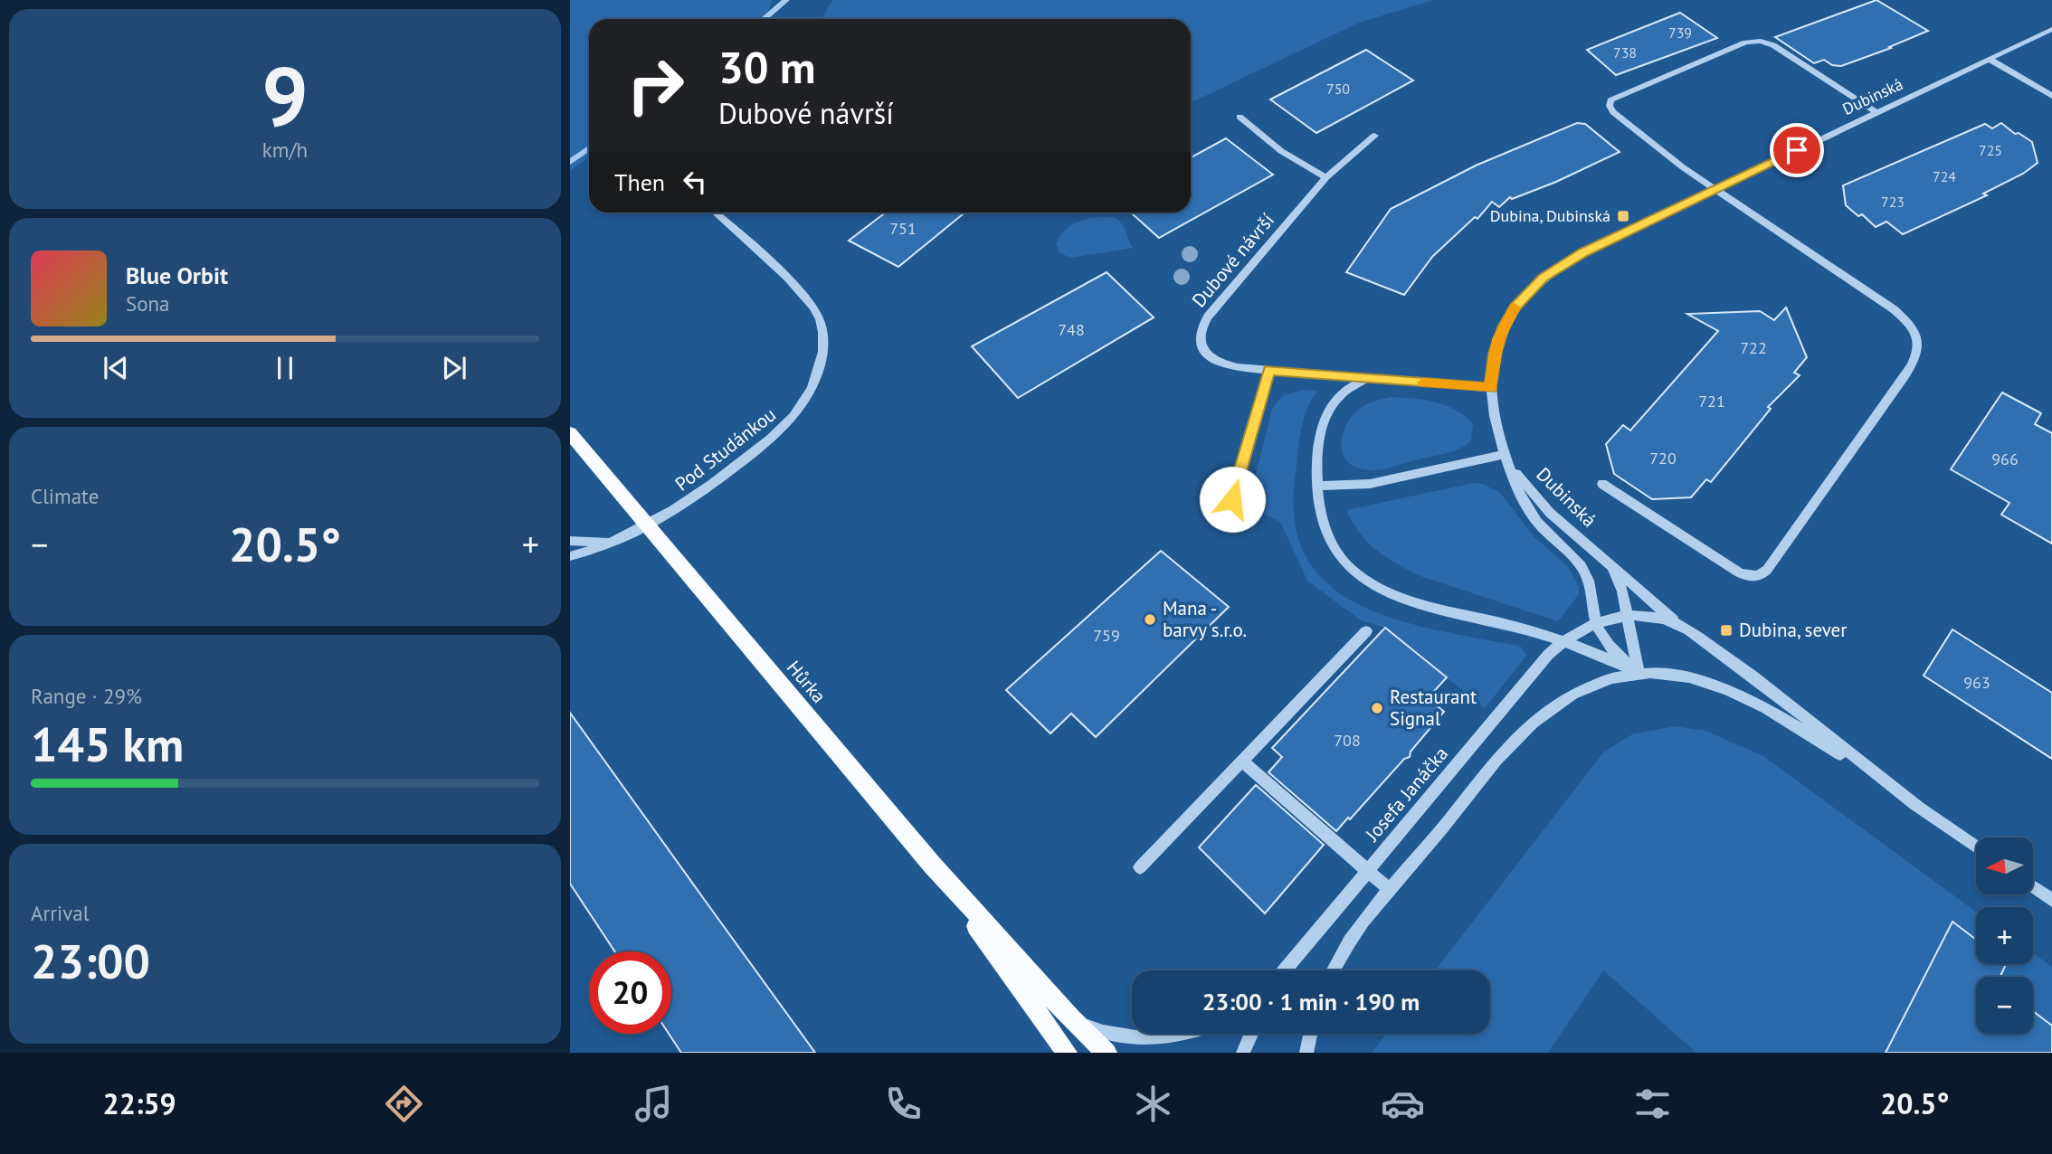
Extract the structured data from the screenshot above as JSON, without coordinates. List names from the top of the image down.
{
  "streets": {
    "main road": ["Hůrka"],
    "street": [
      "Dubinská",
      "Dubové návrší",
      "Pod Studánkou",
      "Josefa Janáčka"
    ]
  },
  "crossings": [
    ["Dubinská", "Dubové návrší"],
    ["Dubinská", "Josefa Janáčka"],
    ["Pod Studánkou", "Hůrka"]
  ],
  "places": {
    "transit": ["Dubina, Dubinská", "Dubina, sever"],
    "other": ["Mana - barvy s.r.o.", "Restaurant Signal"]
  },
  "house_numbers": [
    "739",
    "738",
    "750",
    "725",
    "724",
    "723",
    "751",
    "748",
    "722",
    "721",
    "720",
    "966",
    "759",
    "963",
    "708"
  ],
  "north": "left",
  "page": {
    "tile": [
      ["9", "km/h"],
      "Climate",
      ["Range · 29%", "145 km"],
      ["Arrival", "23:00"]
    ],
    "turn": ["30 m", "Dubové návrší"],
    "then": "Then",
    "song": ["Blue Orbit", "Sona"],
    "heat": ["−", "20.5°", "+"],
    "map_buttons": ["+", "−"],
    "limit": "20",
    "trip": "23:00 · 1 min · 190 m",
    "tabs": ["22:59", "20.5°"]
  }
}
